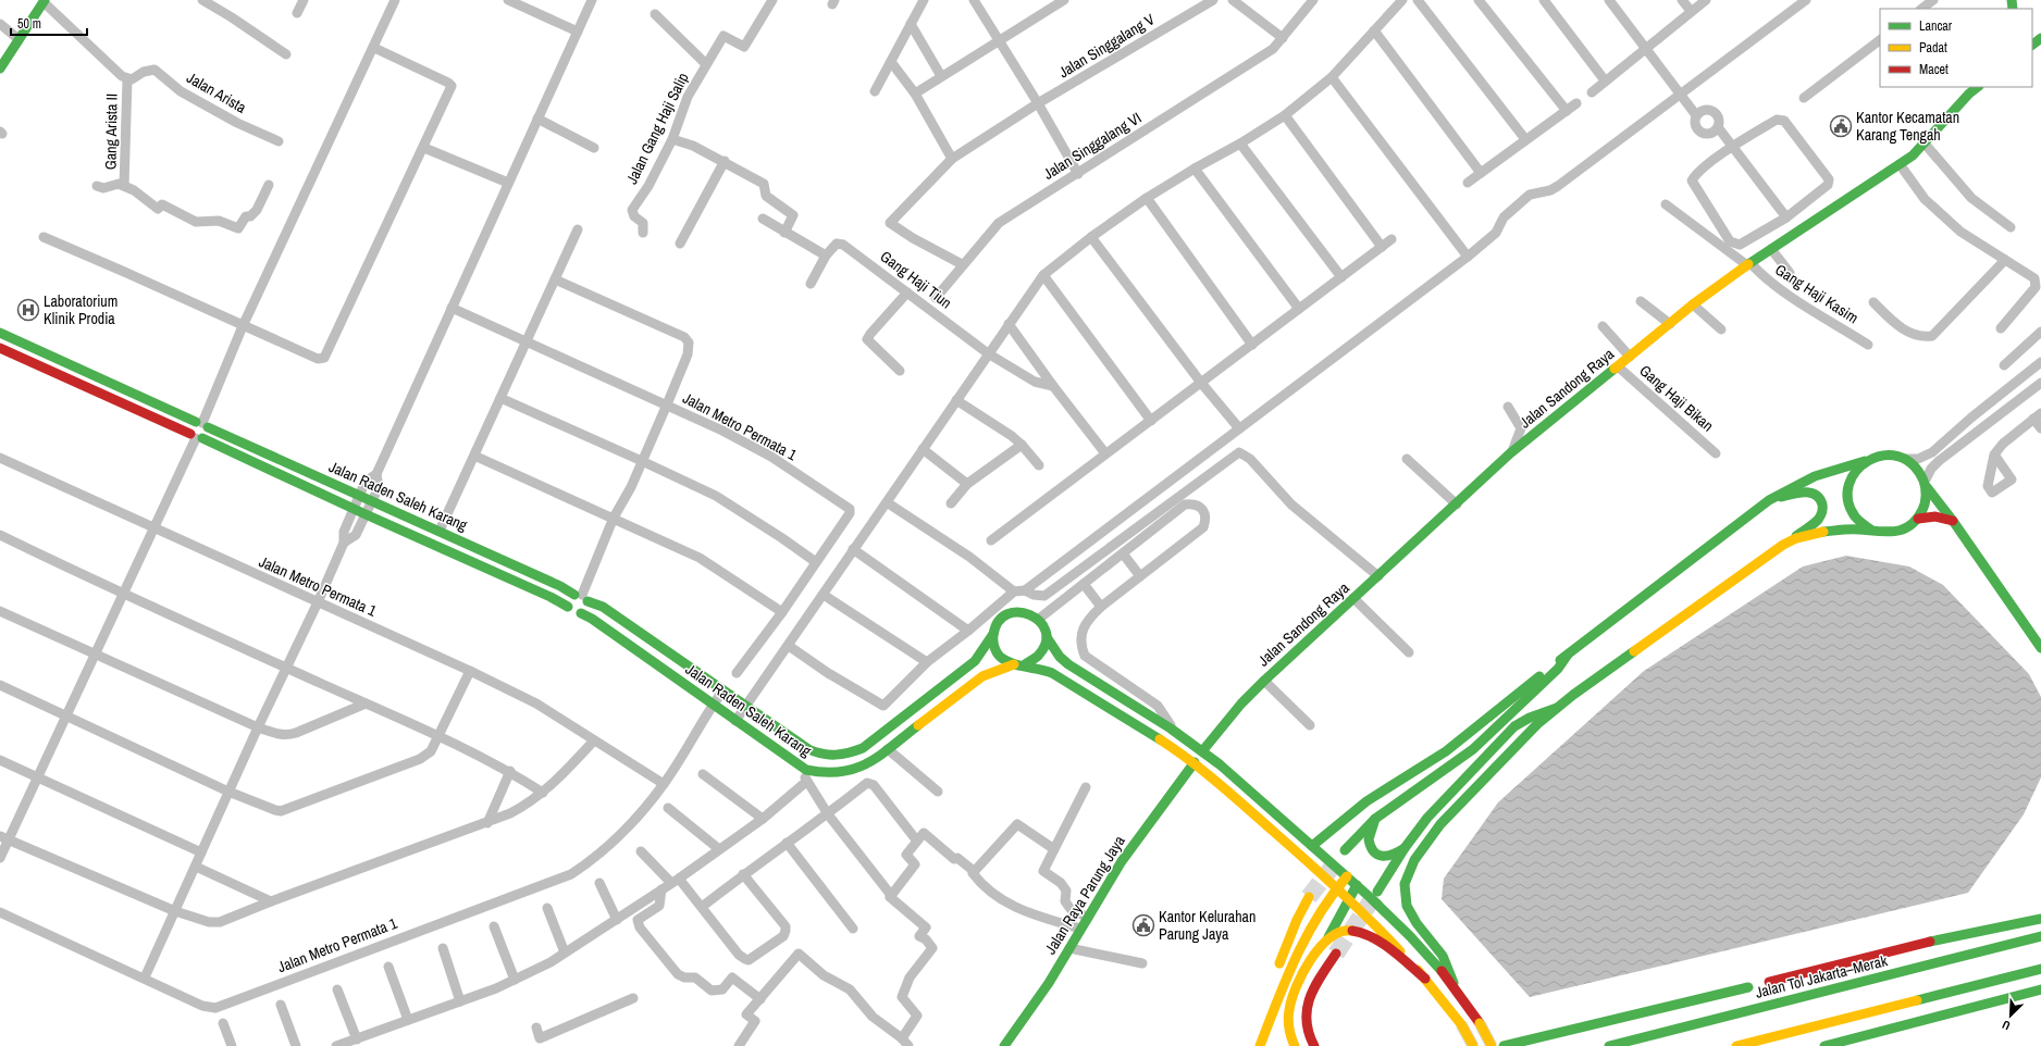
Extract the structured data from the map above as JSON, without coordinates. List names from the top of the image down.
{
  "streets": {
    "main road": [
      "Jalan Sandong Raya",
      "Jalan Raden Saleh Karang",
      "Jalan Raya Parung Jaya",
      "Jalan Tol Jakarta–Merak"
    ],
    "street": [
      "Jalan Singgalang V",
      "Jalan Arista",
      "Jalan Gang Haji Salip",
      "Gang Arista II",
      "Jalan Singgalang VI",
      "Gang Haji Tiun",
      "Gang Haji Kasim",
      "Gang Haji Bikan",
      "Jalan Metro Permata 1"
    ]
  },
  "crossings": [
    ["Jalan Singgalang V", "Jalan Singgalang VI"],
    ["Jalan Arista", "Gang Arista II"],
    ["Gang Haji Kasim", "Jalan Sandong Raya"],
    ["Jalan Sandong Raya", "Gang Haji Bikan"],
    ["Jalan Metro Permata 1", "Jalan Raden Saleh Karang"]
  ],
  "places": {
    "public building": ["Kantor Kecamatan Karang Tengah", "Kantor Kelurahan Parung Jaya"],
    "hospital": ["Laboratorium Klinik Prodia"]
  },
  "legend": ["Lancar", "Padat", "Macet"],
  "scale_bar": "50 m",
  "north": "bottom left"
}
